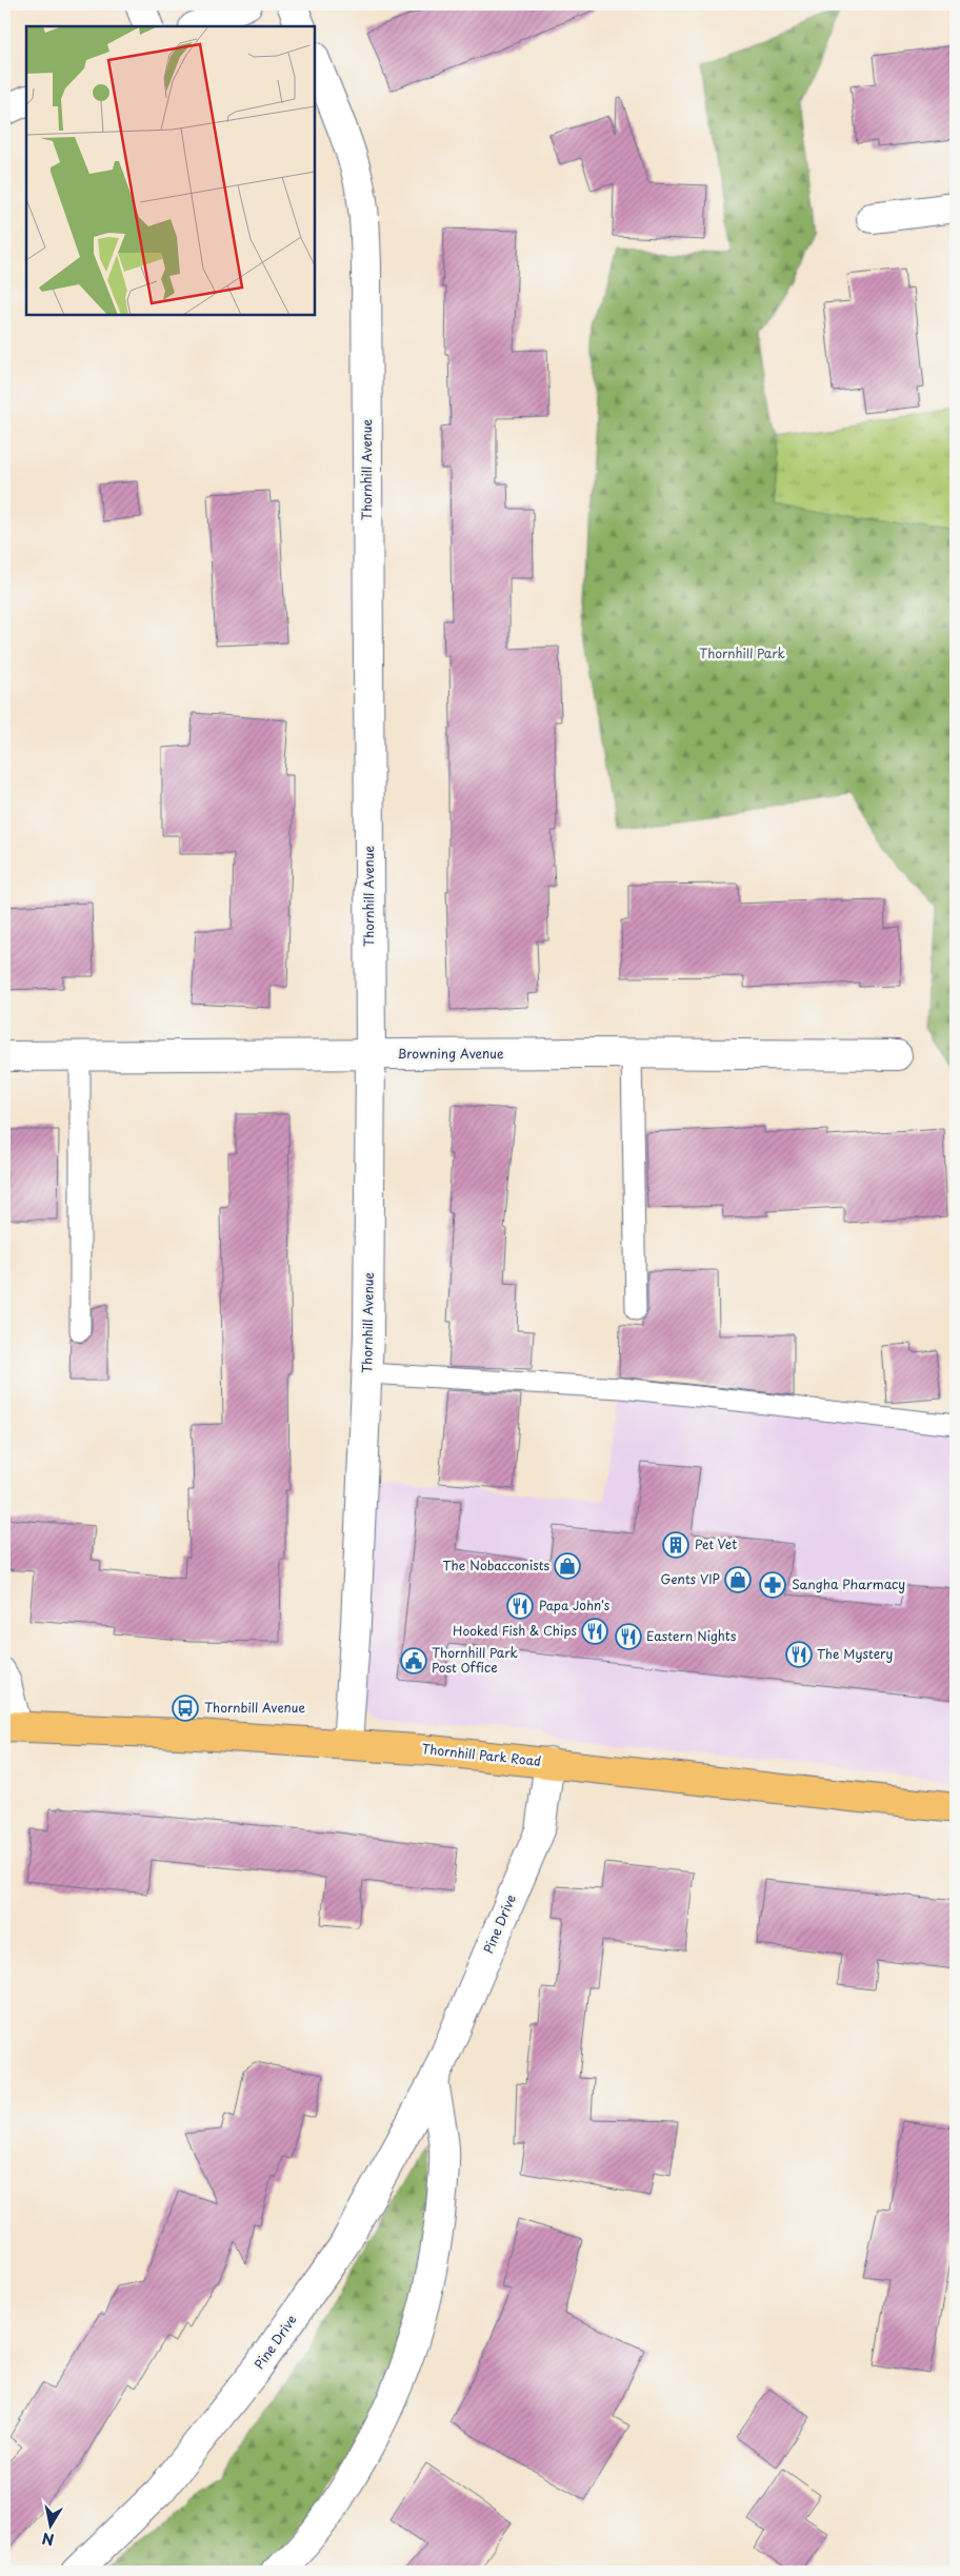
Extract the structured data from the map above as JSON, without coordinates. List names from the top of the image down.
{
  "streets": {
    "main road": ["Thornhill Park Road"],
    "street": ["Thornhill Avenue", "Browning Avenue", "Pine Drive"]
  },
  "crossings": [
    ["Thornhill Avenue", "Browning Avenue"],
    ["Thornhill Avenue", "Thornhill Park Road"],
    ["Thornhill Park Road", "Pine Drive"]
  ],
  "parks": ["Thornhill Park"],
  "places": {
    "building": ["Pet Vet"],
    "shop": ["The Nobacconists", "Gents VIP"],
    "pharmacy": ["Sangha Pharmacy"],
    "restaurant": [
      "Papa John's",
      "Hooked Fish & Chips",
      "Eastern Nights",
      "The Mystery"
    ],
    "public building": ["Thornhill Park Post Office"],
    "bus stop": ["Thornbill Avenue"]
  },
  "north": "bottom"
}
